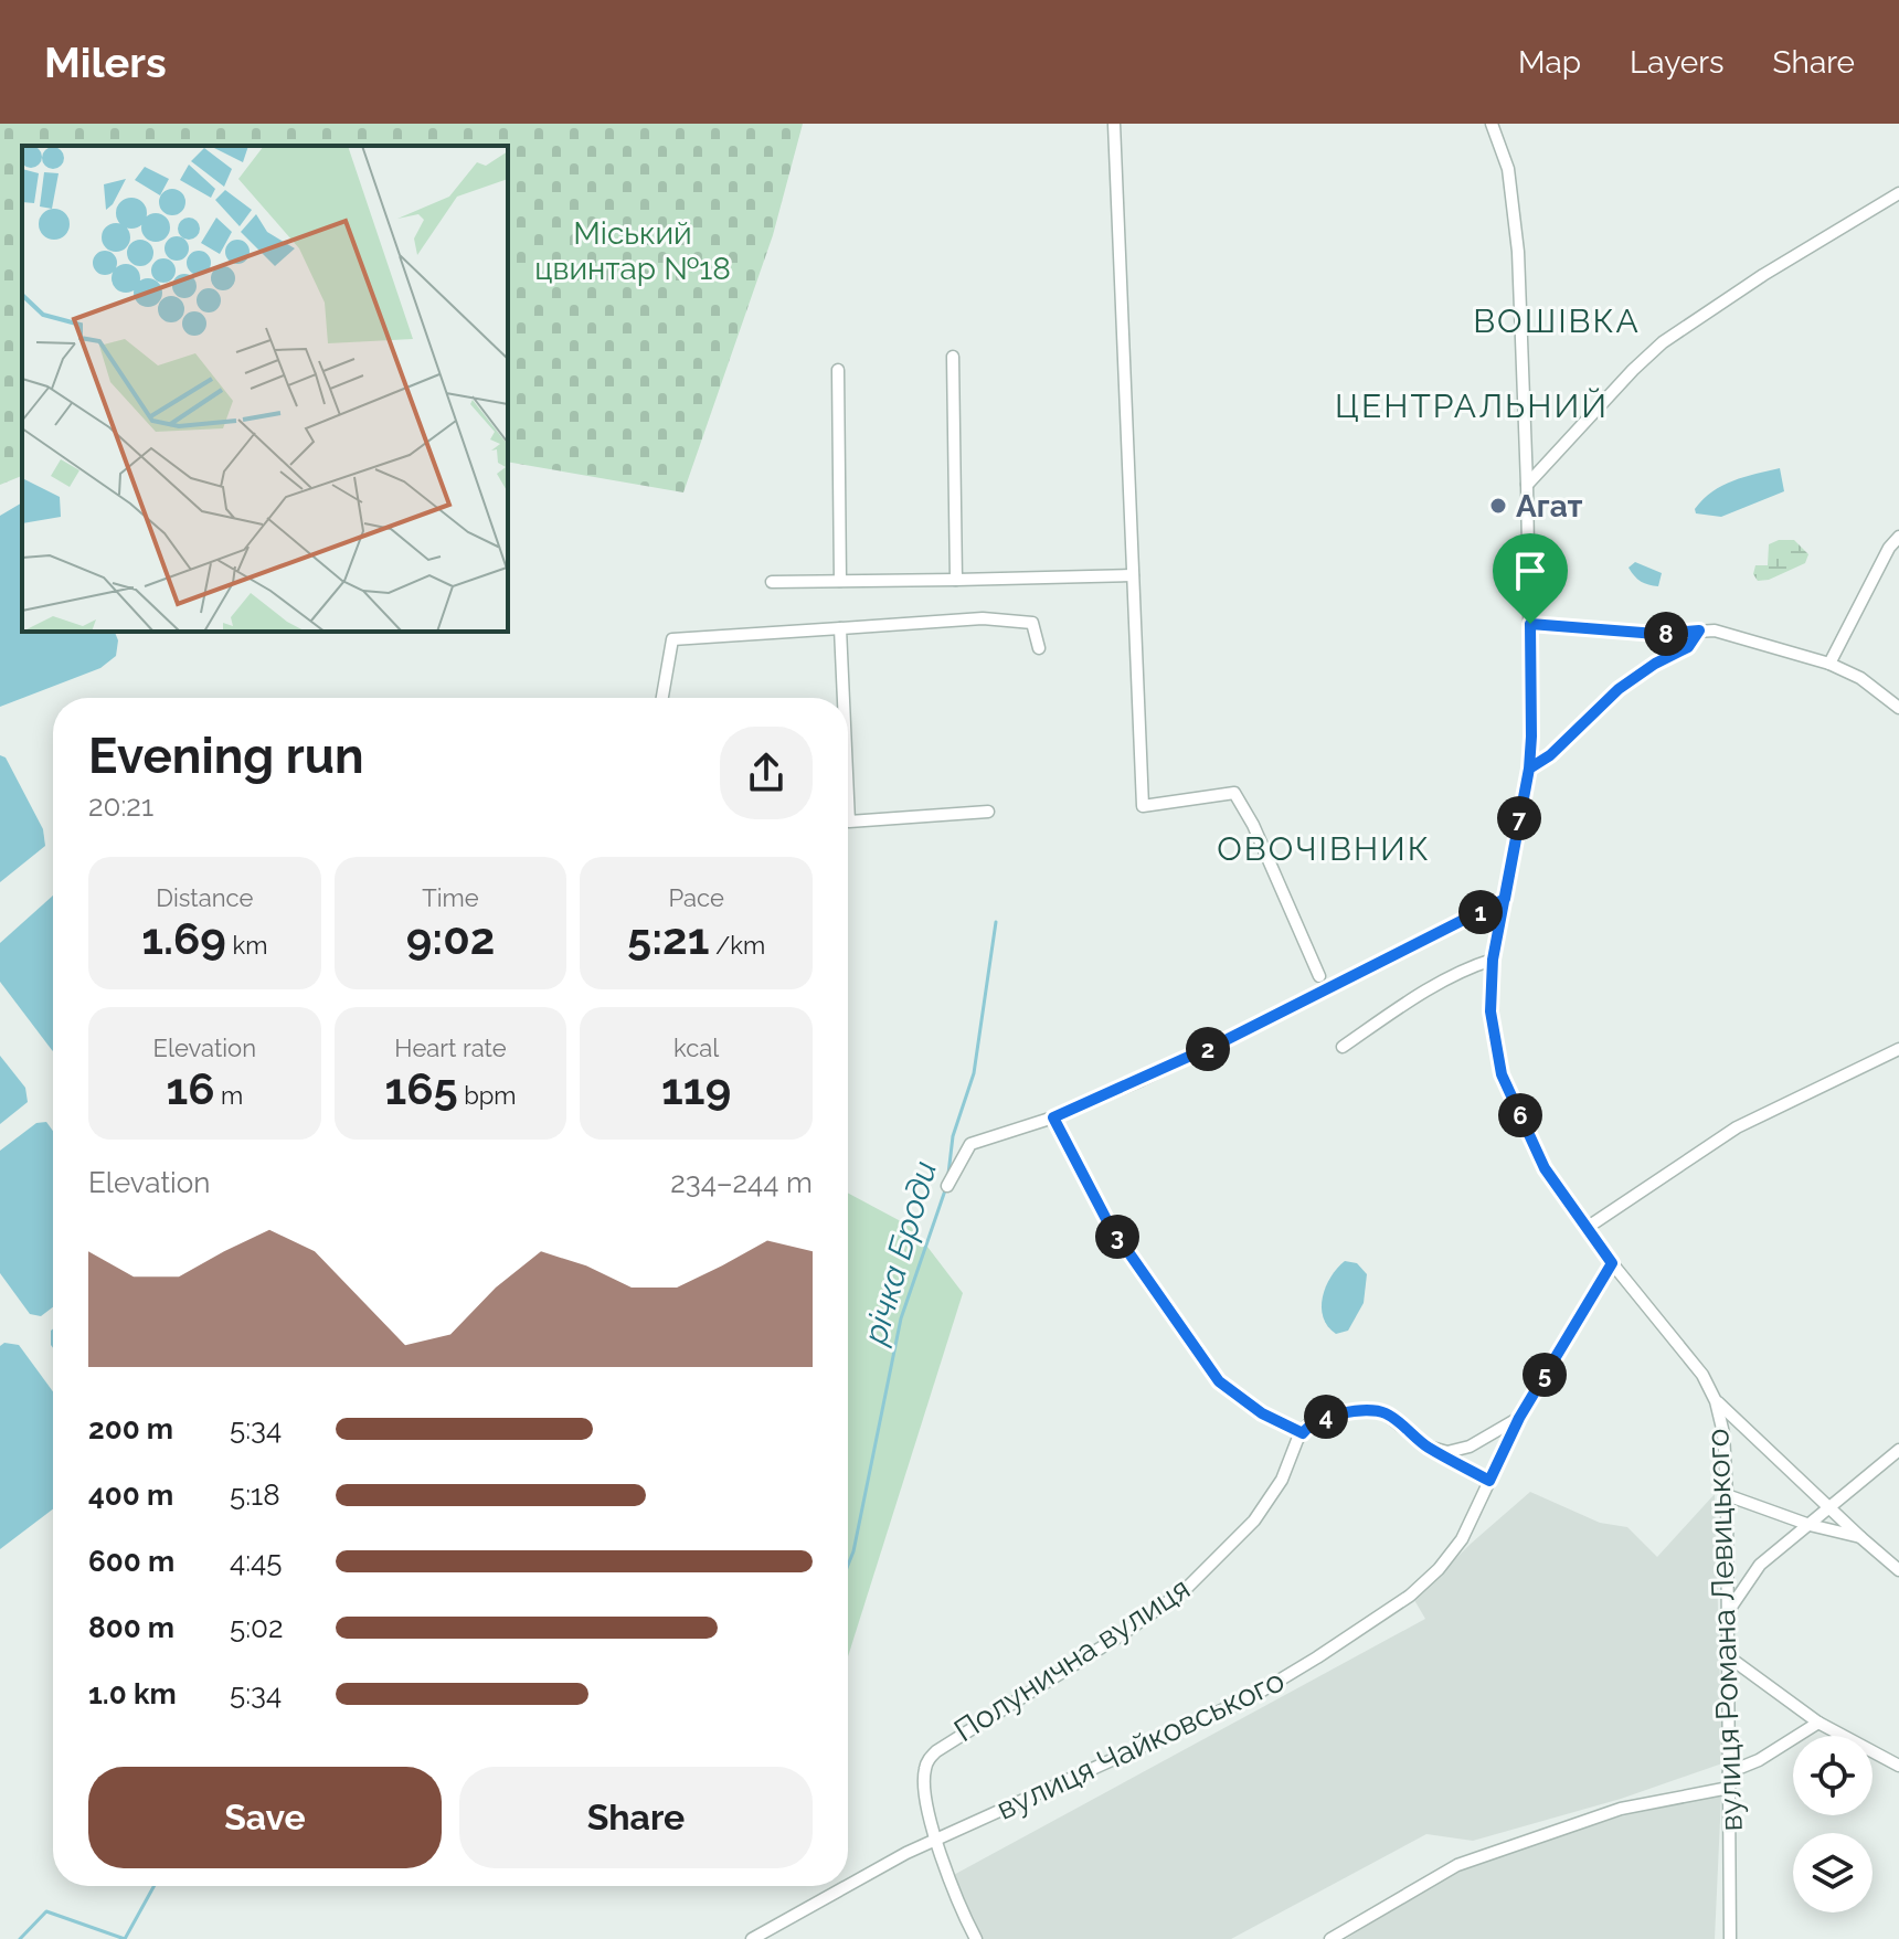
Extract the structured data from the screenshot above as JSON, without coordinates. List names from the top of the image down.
{
  "streets": {
    "street": ["вулиця Романа Левицького", "Полунична вулиця", "вулиця Чайковського"]
  },
  "crossings": [
    ["вулиця Романа Левицького", "вулиця Чайковського"],
    ["Полунична вулиця", "вулиця Чайковського"]
  ],
  "districts": ["ВОШІВКА", "ЦЕНТРАЛЬНИЙ", "ОВОЧІВНИК"],
  "water": ["річка Броди"],
  "parks": ["Міський цвинтар №18"],
  "places": ["Агат"],
  "page": {
    "header": "Milers",
    "nav": ["Map", "Layers", "Share"],
    "pins": [
      "8",
      "7",
      "1",
      "2",
      "6",
      "3",
      "5",
      "4"
    ],
    "heading": ["Evening run", "20:21"],
    "stats": [
      ["Distance", "1.69 km"],
      ["Time", "9:02"],
      ["Pace", "5:21 /km"],
      ["Elevation", "16 m"],
      ["Heart rate", "165 bpm"],
      ["kcal", "119"]
    ],
    "chart": ["Elevation", "234–244 m"],
    "list": [
      {
        "name": "200 m",
        "note": "5:34"
      },
      {
        "name": "400 m",
        "note": "5:18"
      },
      {
        "name": "600 m",
        "note": "4:45"
      },
      {
        "name": "800 m",
        "note": "5:02"
      },
      {
        "name": "1.0 km",
        "note": "5:34"
      }
    ],
    "buttons": ["Save", "Share"]
  }
}
